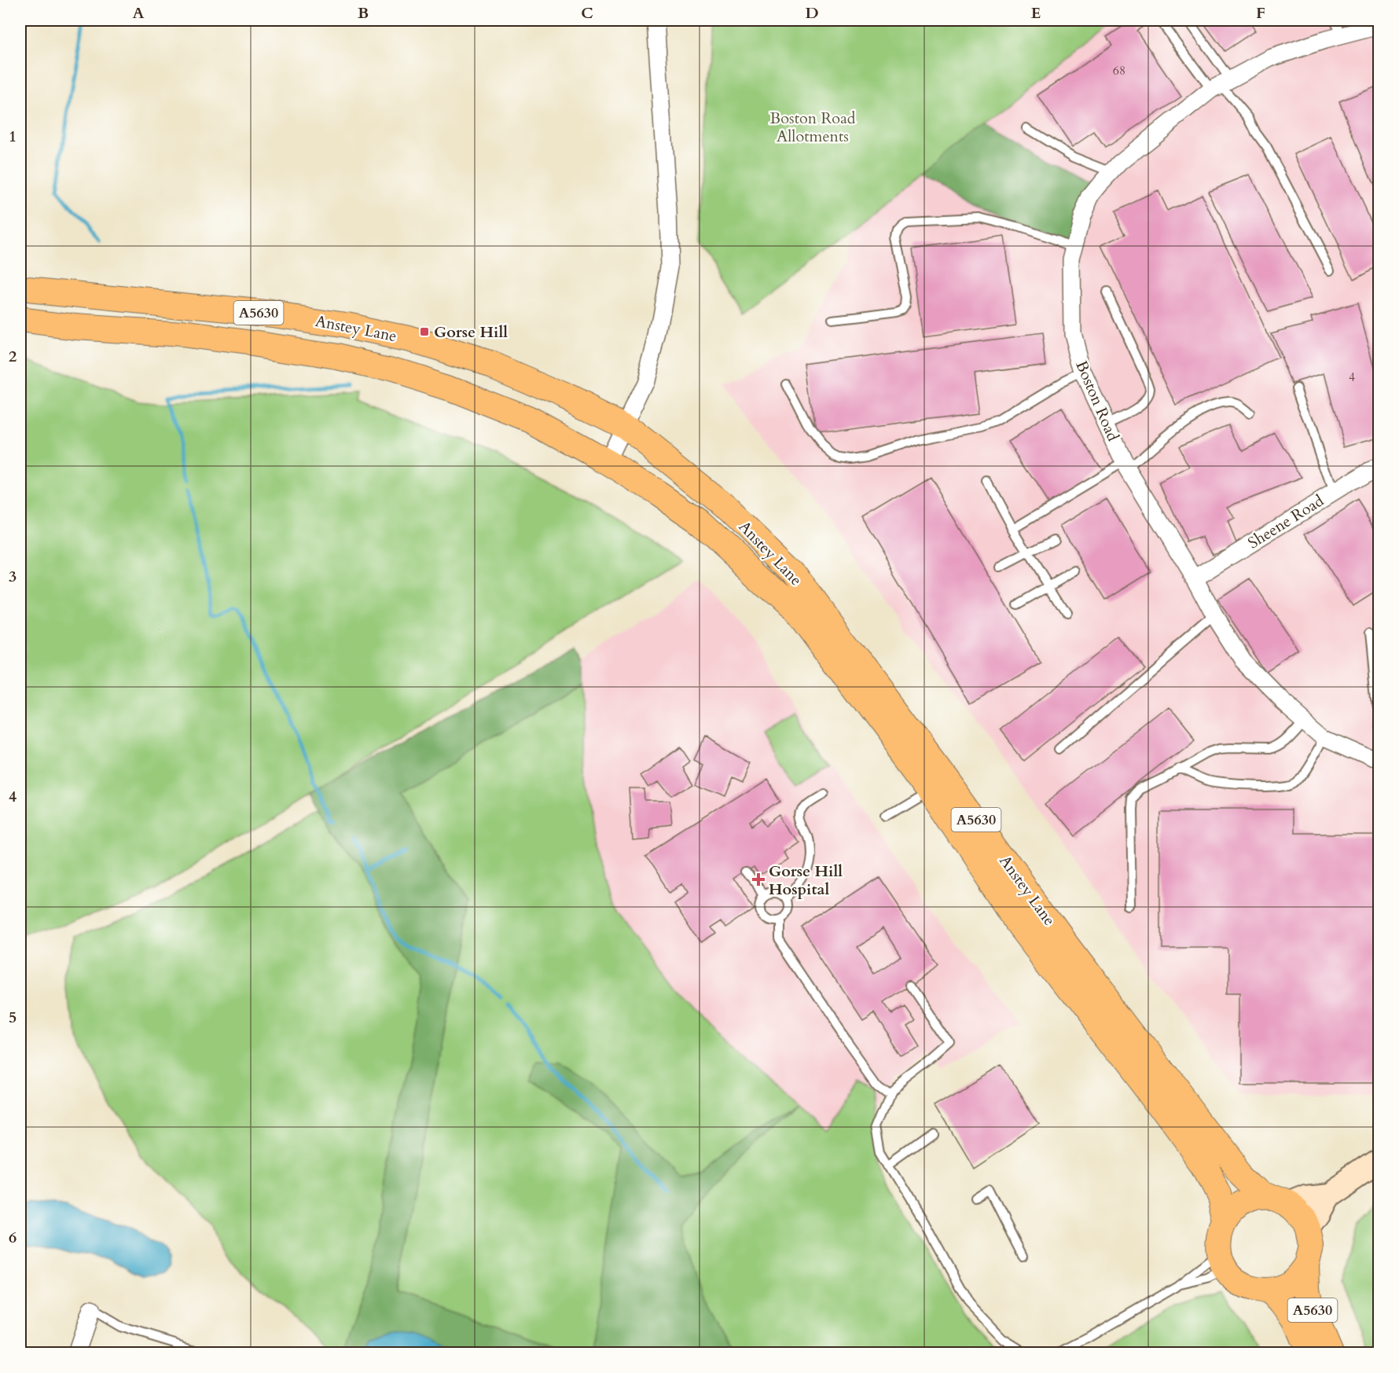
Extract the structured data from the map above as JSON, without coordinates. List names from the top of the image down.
{
  "streets": {
    "main road": ["A5630", "Anstey Lane"],
    "street": ["Boston Road", "Sheene Road"]
  },
  "crossings": [
    ["A5630", "Anstey Lane"],
    ["Boston Road", "Sheene Road"]
  ],
  "parks": ["Boston Road Allotments"],
  "places": {
    "transit": ["Gorse Hill"],
    "health": ["Gorse Hill Hospital"]
  },
  "house_numbers": ["68", "4"],
  "grid": {
    "columns": [
      "A",
      "B",
      "C",
      "D",
      "E",
      "F"
    ],
    "rows": [
      "1",
      "2",
      "3",
      "4",
      "5",
      "6"
    ]
  }
}
